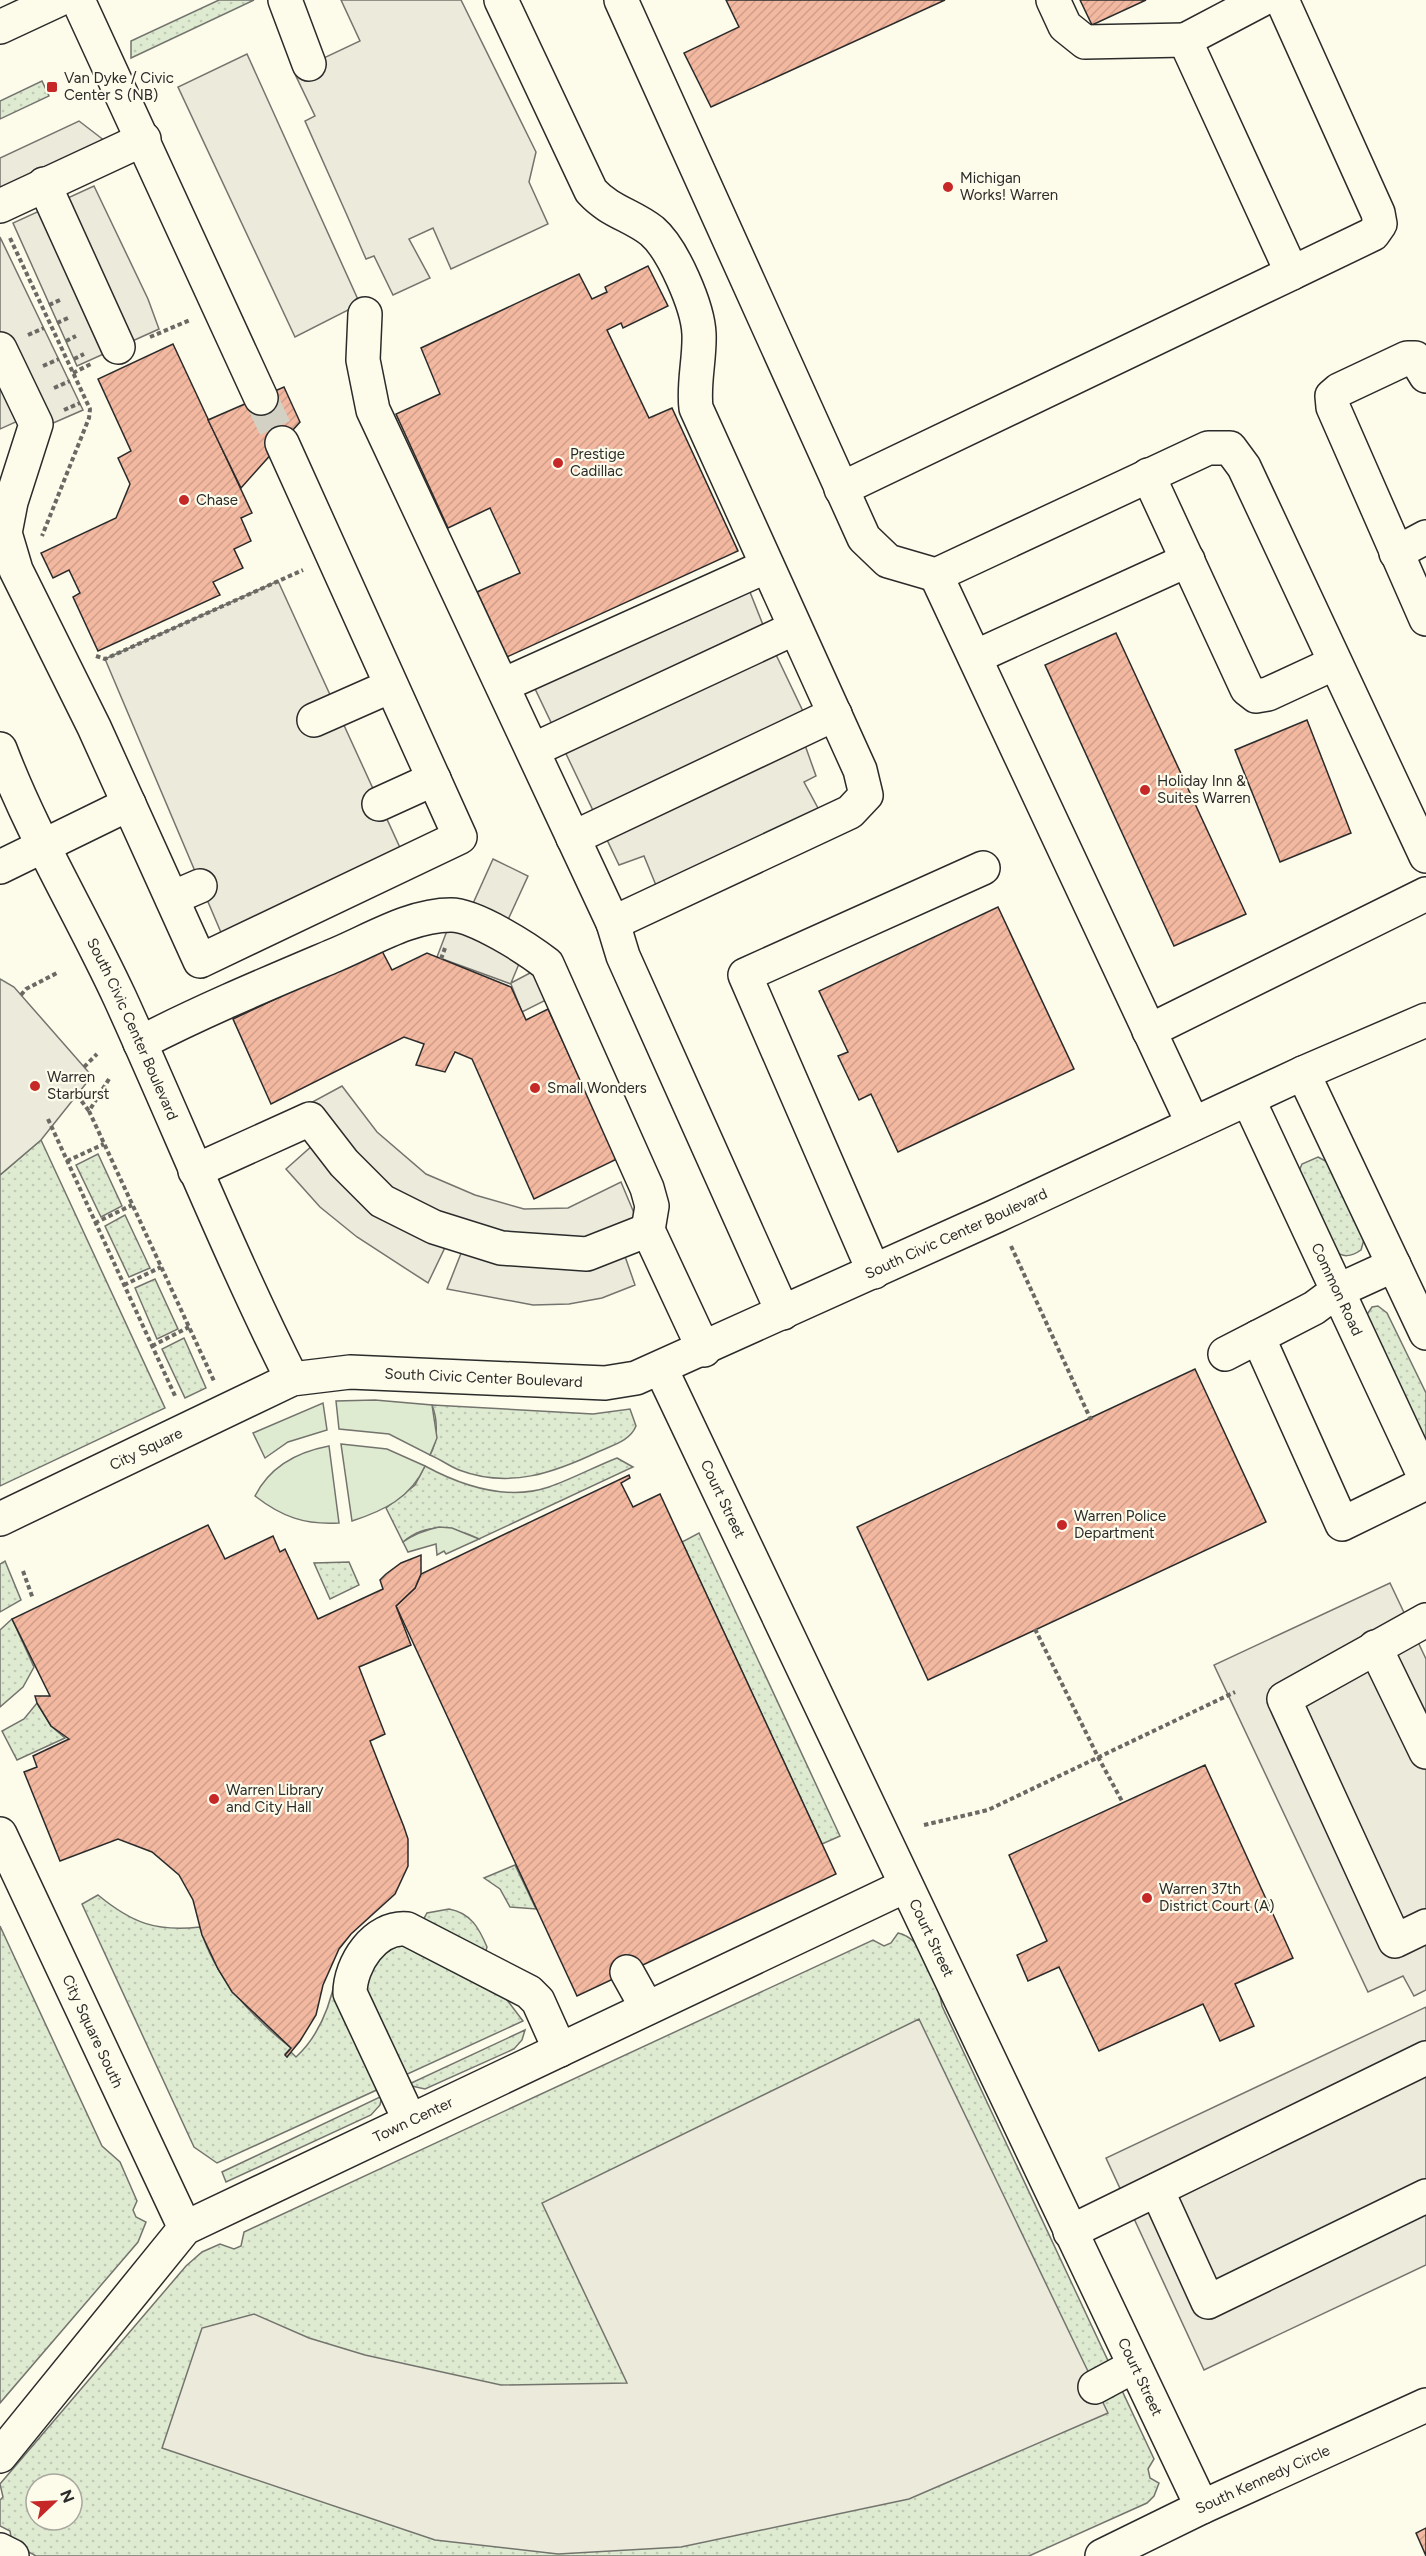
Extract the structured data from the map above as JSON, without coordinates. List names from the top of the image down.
{
  "streets": {
    "street": [
      "South Civic Center Boulevard",
      "Common Road",
      "City Square",
      "Court Street",
      "City Square South",
      "Town Center",
      "South Kennedy Circle"
    ]
  },
  "crossings": [
    ["South Civic Center Boulevard", "Common Road"],
    ["South Civic Center Boulevard", "City Square"],
    ["South Civic Center Boulevard", "Court Street"],
    ["Court Street", "Town Center"],
    ["Court Street", "South Kennedy Circle"],
    ["City Square South", "Town Center"]
  ],
  "places": {
    "transit": ["Van Dyke / Civic Center S (NB)"],
    "other": [
      "Michigan Works! Warren",
      "Prestige Cadillac",
      "Chase",
      "Holiday Inn & Suites Warren",
      "Warren Starburst",
      "Small Wonders",
      "Warren Police Department",
      "Warren Library and City Hall",
      "Warren 37th District Court (A)"
    ]
  },
  "north": "top right"
}
